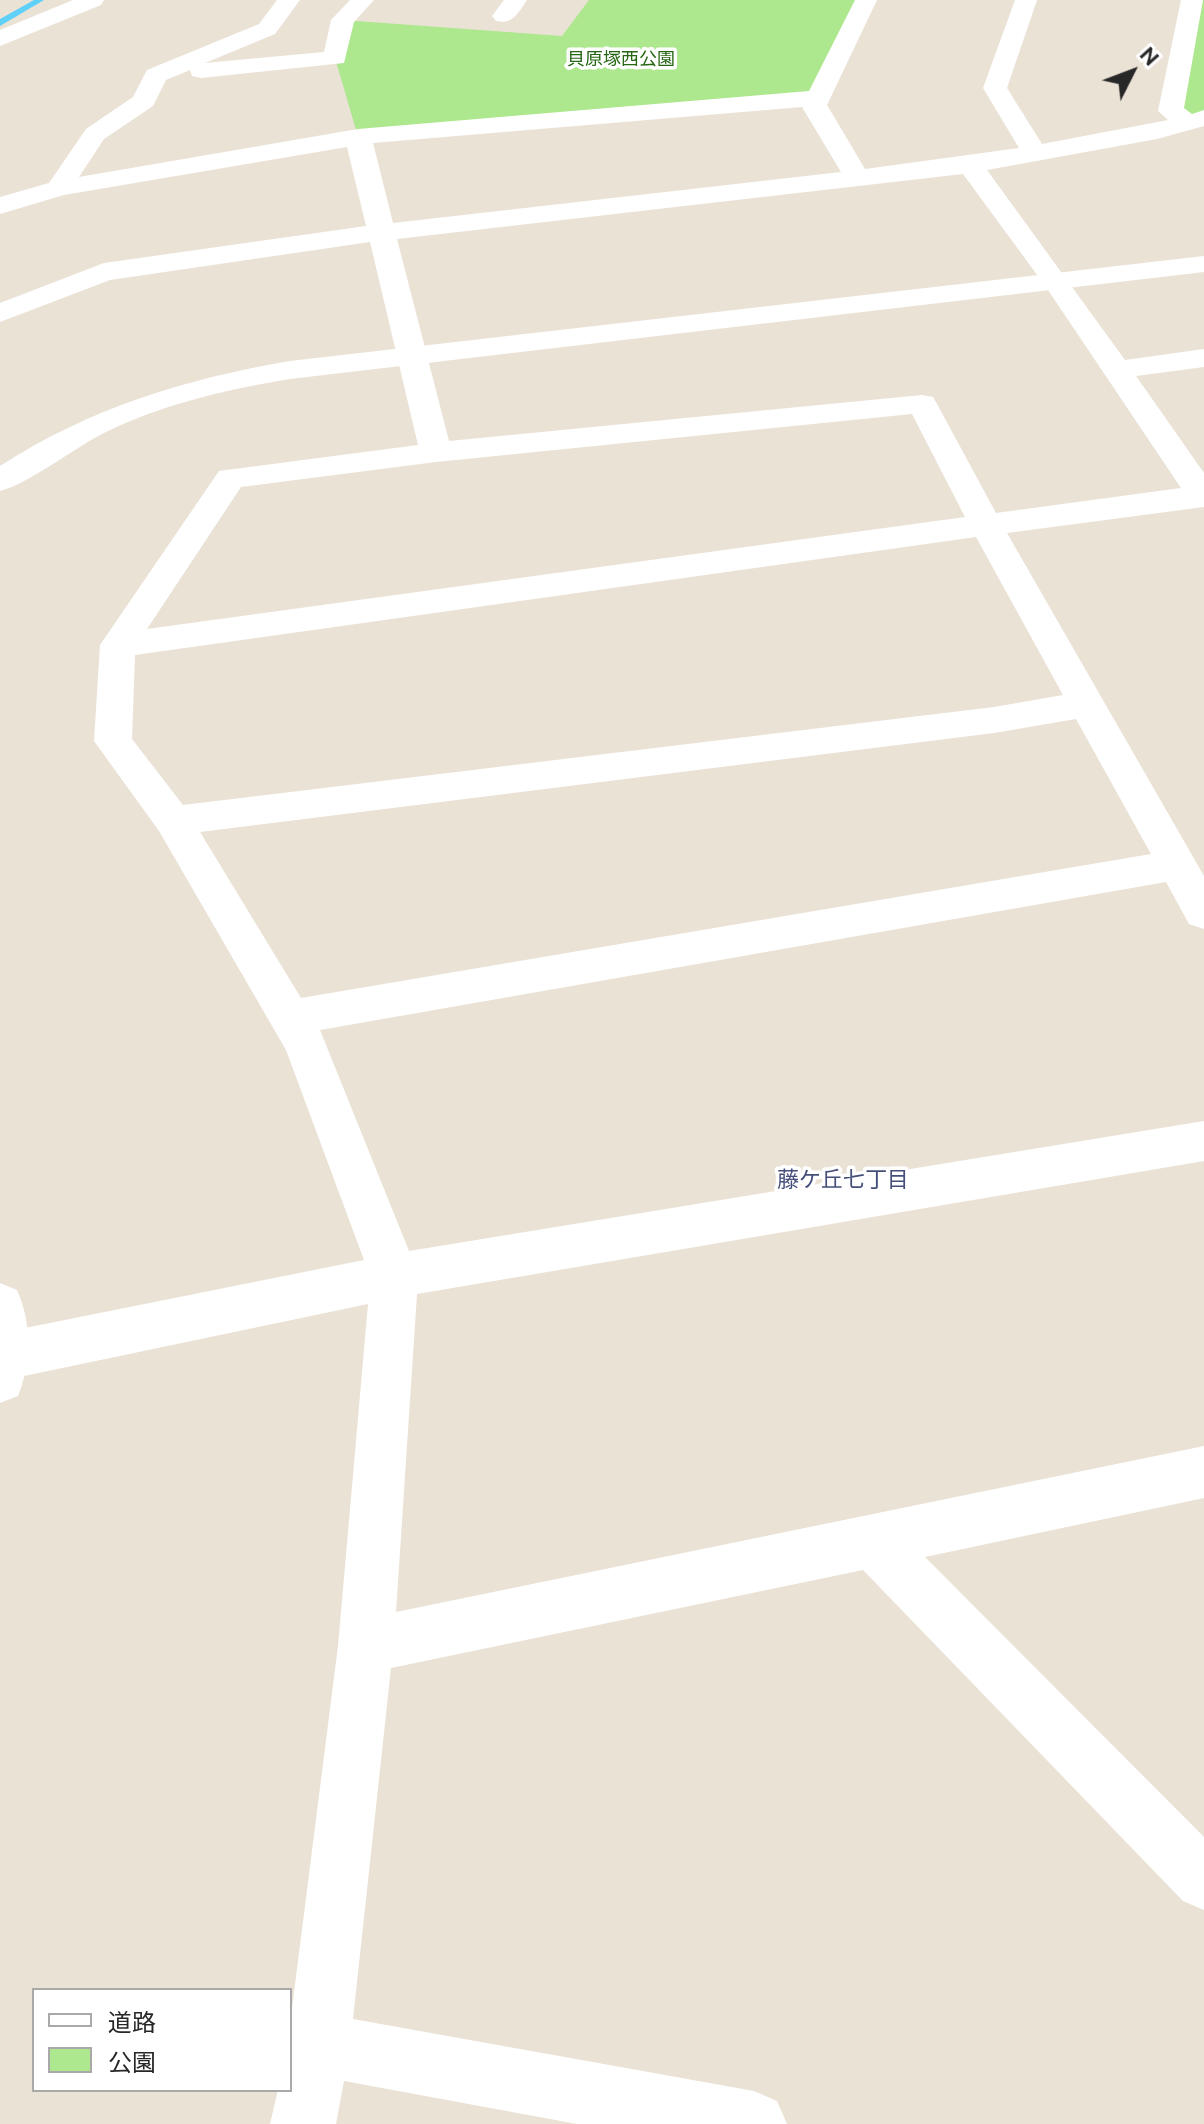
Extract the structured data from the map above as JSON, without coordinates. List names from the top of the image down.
{
  "districts": ["藤ケ丘七丁目"],
  "parks": ["貝原塚西公園"],
  "legend": ["道路", "公園"],
  "north": "top right"
}
